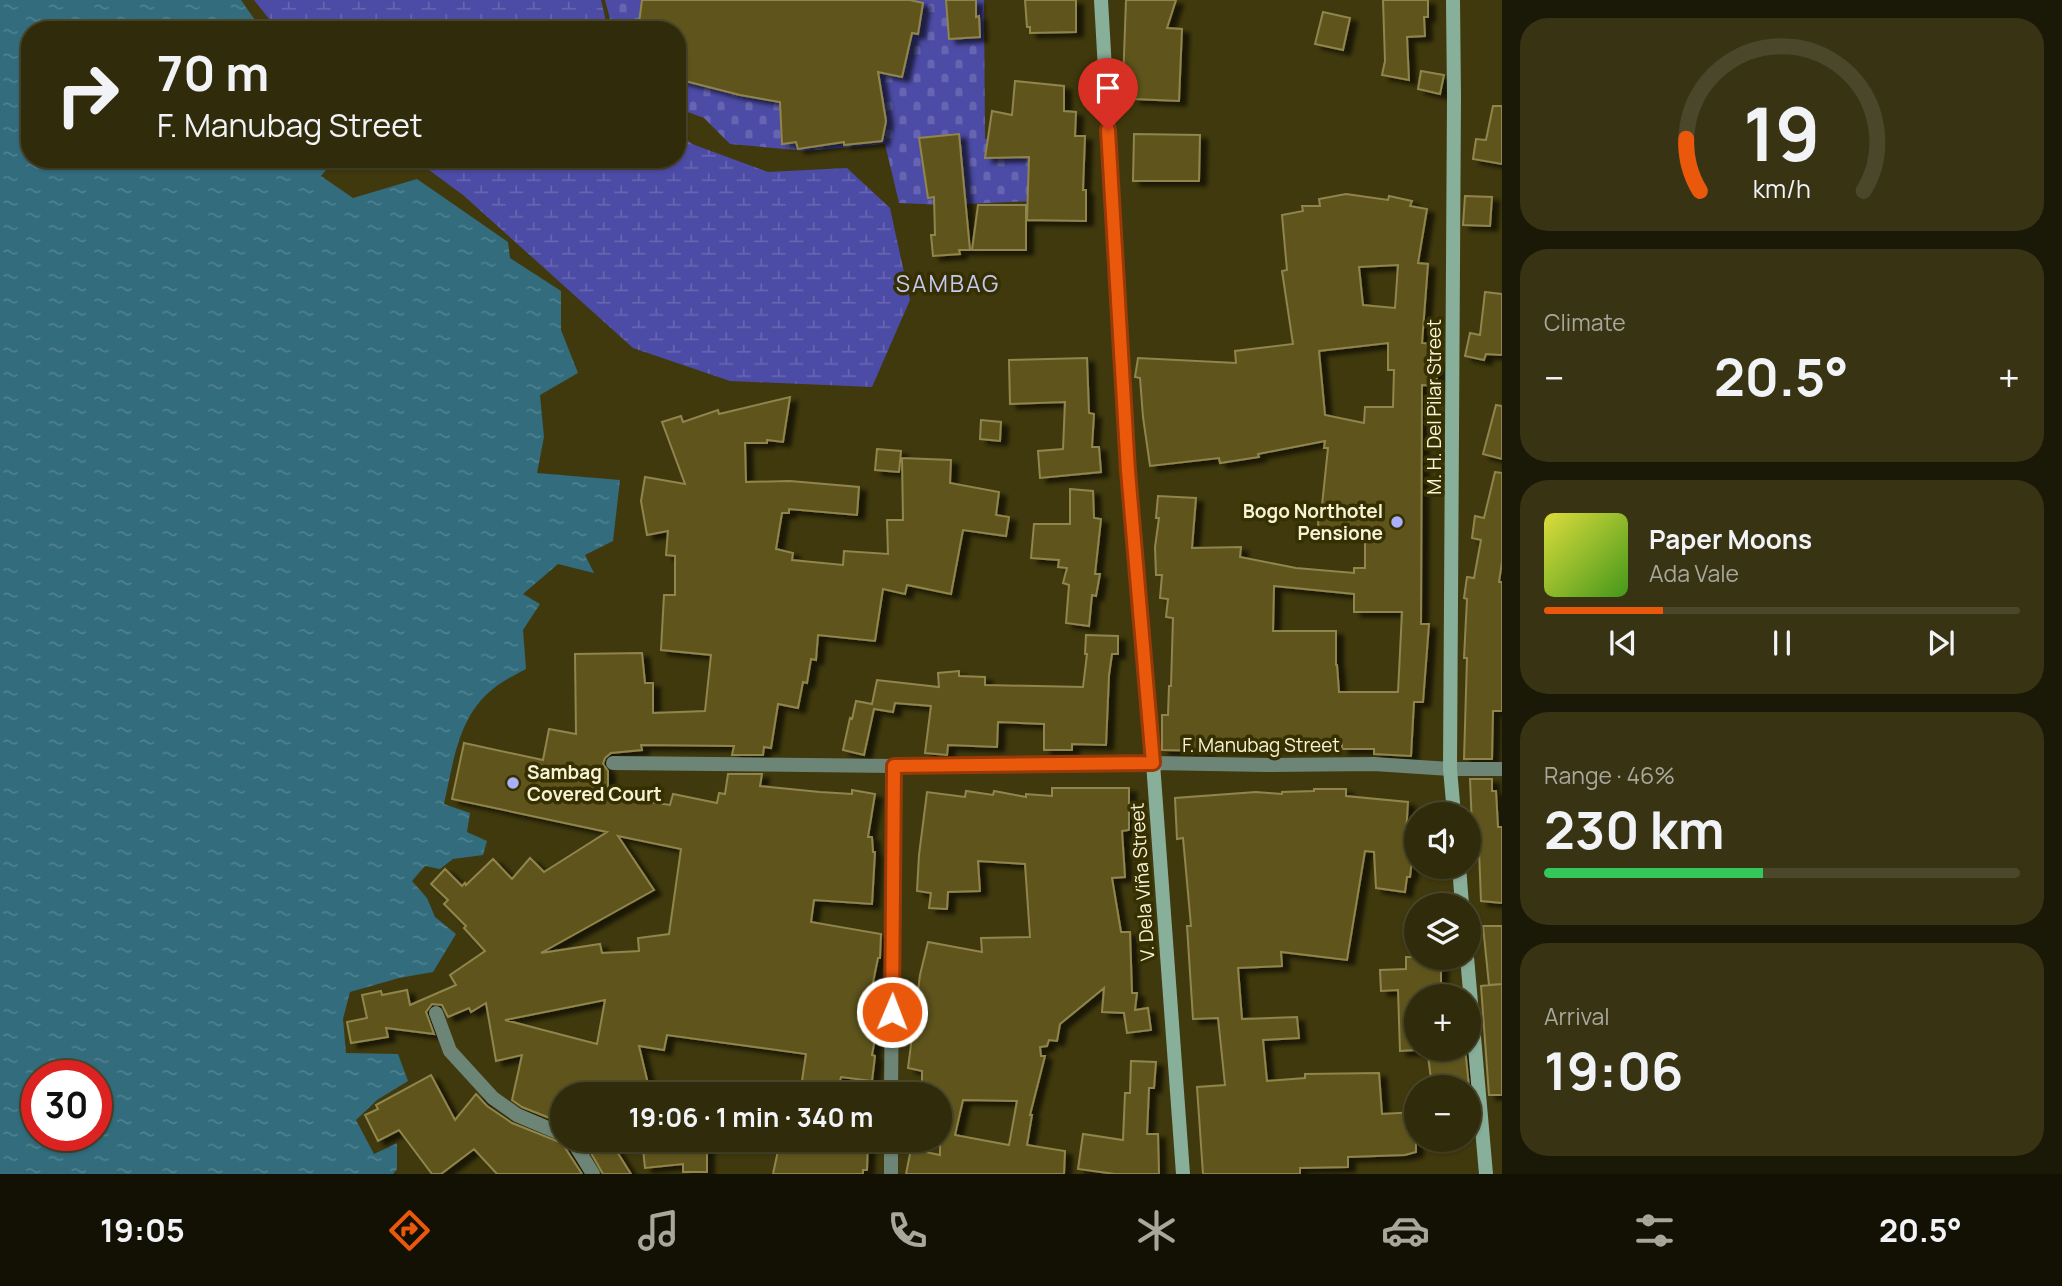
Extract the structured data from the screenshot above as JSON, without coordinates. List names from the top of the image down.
{
  "streets": {
    "main road": ["M. H. Del Pilar Street", "V. Dela Viña Street"],
    "street": ["F. Manubag Street"]
  },
  "crossings": [
    ["M. H. Del Pilar Street", "F. Manubag Street"],
    ["F. Manubag Street", "V. Dela Viña Street"]
  ],
  "districts": ["SAMBAG"],
  "places": ["Bogo Northotel Pensione", "Sambag Covered Court"],
  "page": {
    "turn": ["70 m", "F. Manubag Street"],
    "tile": [
      "Climate",
      ["Range · 46%", "230 km"],
      ["Arrival", "19:06"]
    ],
    "heat": ["−", "20.5°", "+"],
    "song": ["Paper Moons", "Ada Vale"],
    "map_buttons": ["+", "−"],
    "limit": "30",
    "trip": "19:06 · 1 min · 340 m",
    "tabs": ["19:05", "20.5°"],
    "gauge": ["19", "km/h"]
  }
}
